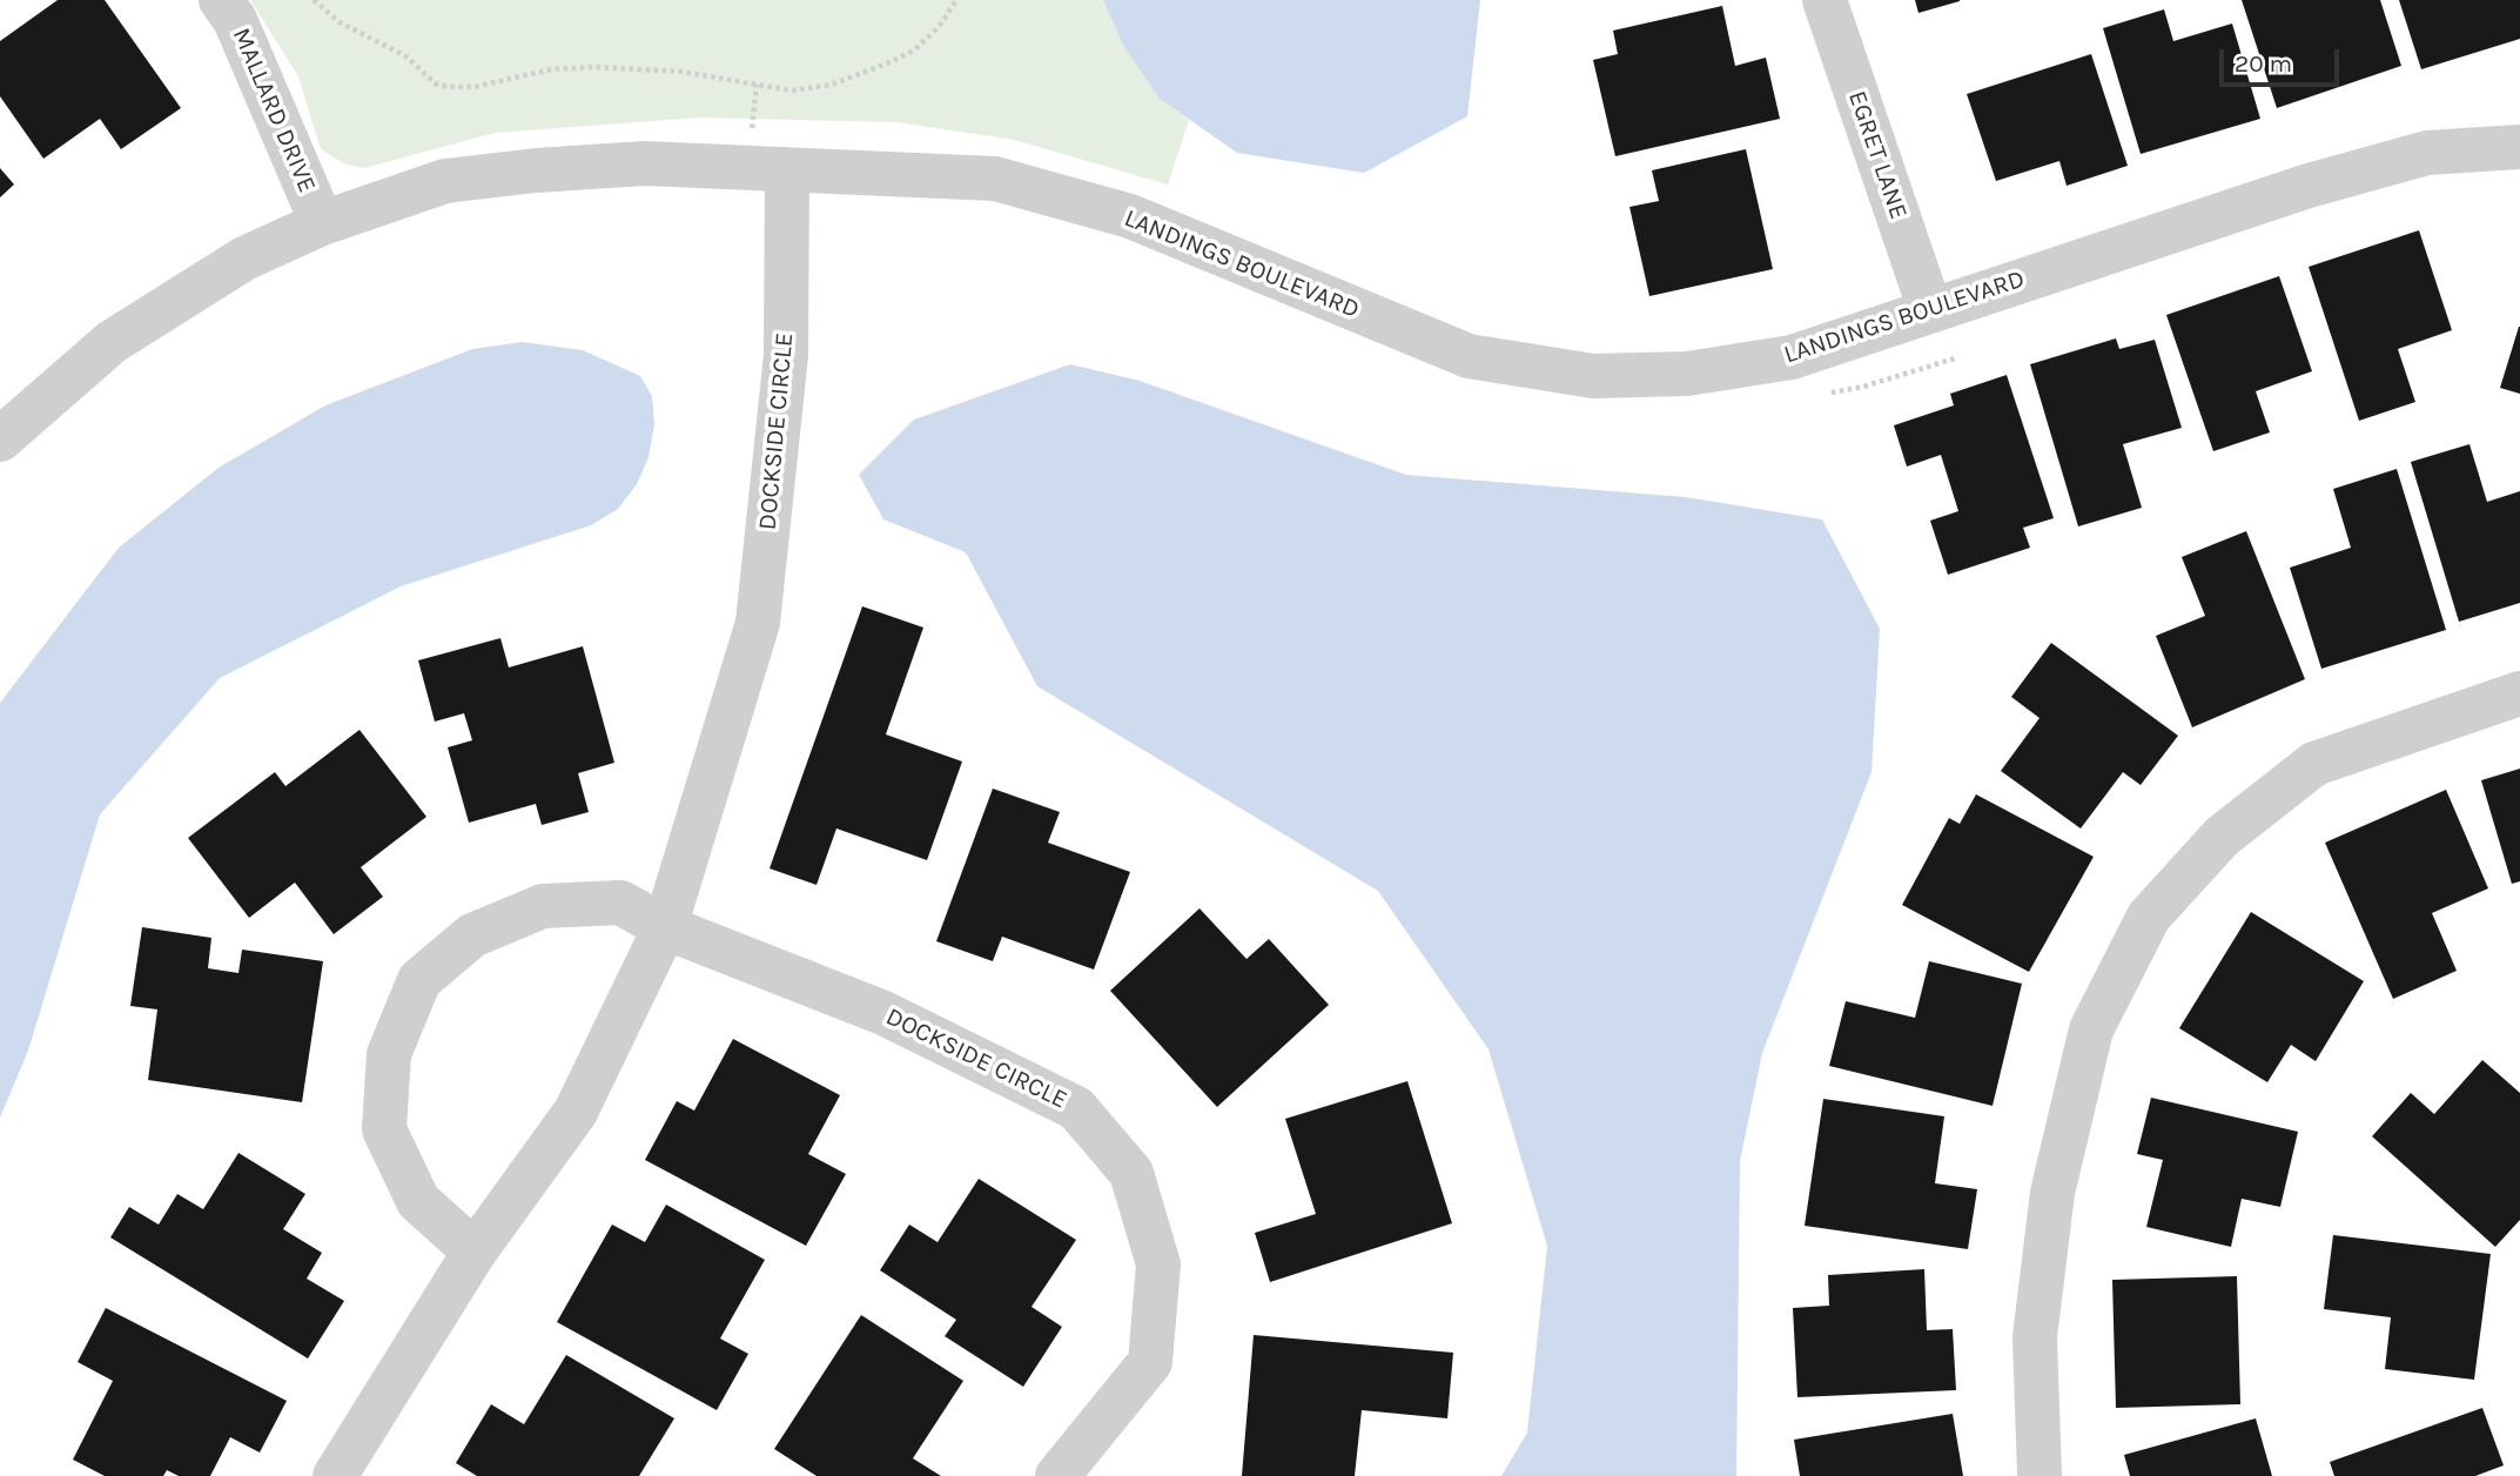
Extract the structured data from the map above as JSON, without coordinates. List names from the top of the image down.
{
  "streets": {
    "street": [
      "MALLARD DRIVE",
      "EGRET LANE",
      "LANDINGS BOULEVARD",
      "DOCKSIDE CIRCLE"
    ]
  },
  "crossings": [
    ["MALLARD DRIVE", "LANDINGS BOULEVARD"],
    ["EGRET LANE", "LANDINGS BOULEVARD"],
    ["LANDINGS BOULEVARD", "DOCKSIDE CIRCLE"]
  ],
  "scale_bar": "20 m"
}
